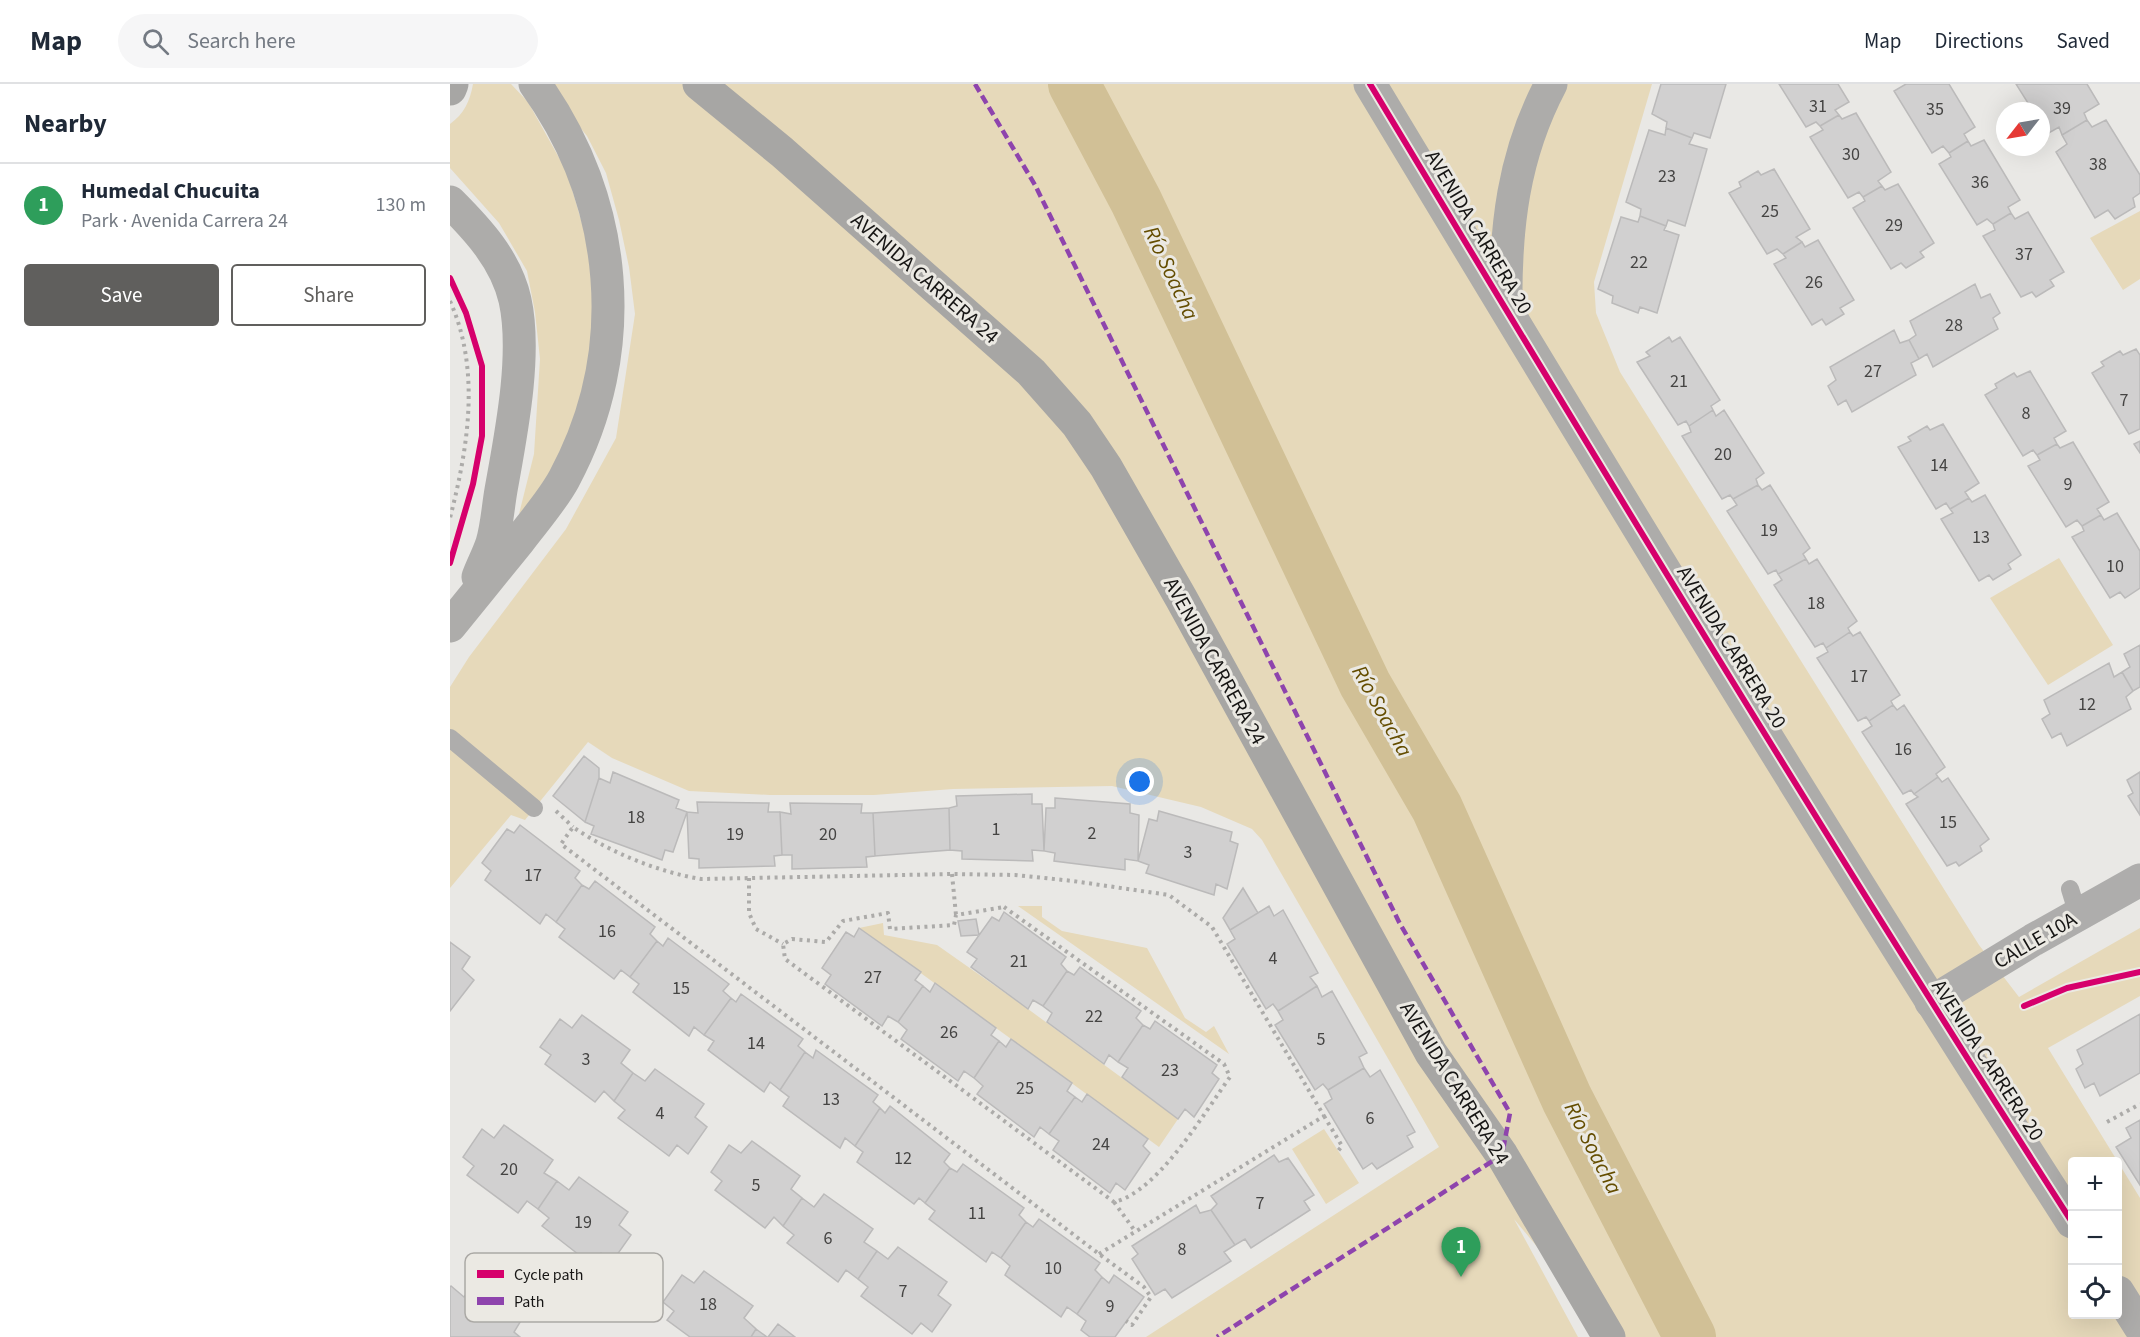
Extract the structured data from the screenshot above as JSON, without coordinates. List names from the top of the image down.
{
  "streets": {
    "main road": ["AVENIDA CARRERA 24"],
    "street": ["AVENIDA CARRERA 20", "CALLE 10A"]
  },
  "crossings": [
    ["AVENIDA CARRERA 20", "CALLE 10A"]
  ],
  "water": ["Río Soacha"],
  "house_numbers": [
    "31",
    "39",
    "35",
    "30",
    "38",
    "23",
    "36",
    "25",
    "29",
    "37",
    "22",
    "26",
    "28",
    "27",
    "21",
    "7",
    "8",
    "20",
    "14",
    "9",
    "19",
    "13",
    "10",
    "18",
    "17",
    "12",
    "16",
    "18",
    "15",
    "1",
    "2",
    "19",
    "20",
    "3",
    "17",
    "16",
    "4",
    "21",
    "27",
    "15",
    "22",
    "26",
    "5",
    "14",
    "3",
    "23",
    "25",
    "13",
    "4",
    "6",
    "24",
    "12",
    "20",
    "5",
    "7",
    "11",
    "19",
    "6",
    "8",
    "10",
    "7",
    "18",
    "9"
  ],
  "legend": ["Cycle path", "Path"],
  "north": "bottom left",
  "page": {
    "header": "Map",
    "search": "Search here",
    "nav": ["Map", "Directions", "Saved"],
    "heading": "Nearby",
    "list": [
      {
        "mark": "1",
        "name": "Humedal Chucuita",
        "note": "Park · Avenida Carrera 24",
        "value": "130 m"
      }
    ],
    "buttons": ["Save", "Share"],
    "map_buttons": ["+", "−"],
    "pins": "1"
  }
}
